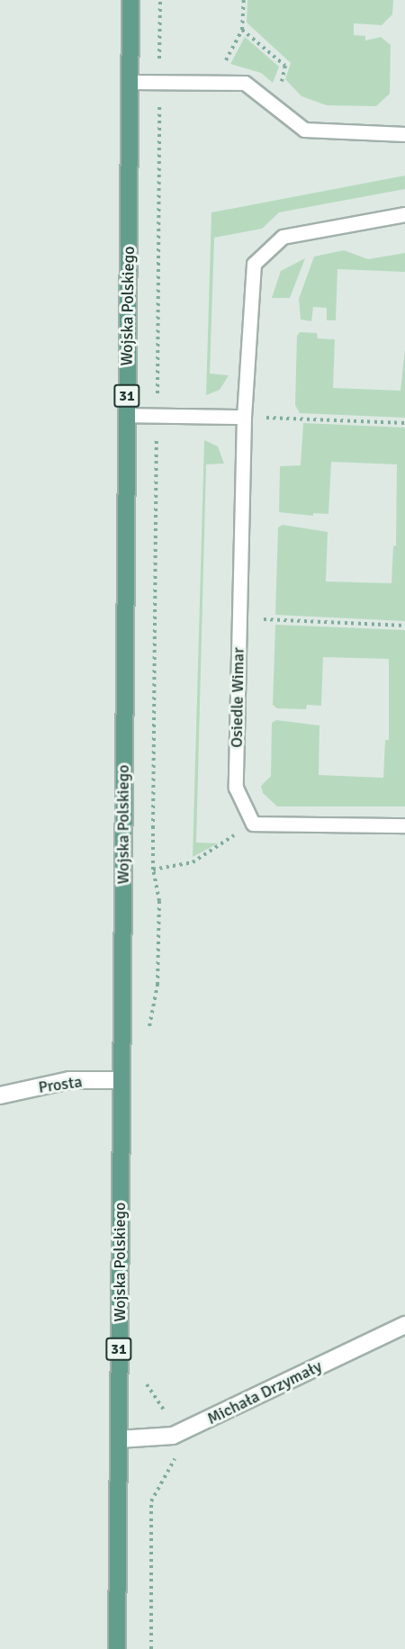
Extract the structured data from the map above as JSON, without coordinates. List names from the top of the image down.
{
  "streets": {
    "main road": ["Wojska Polskiego", "31"],
    "street": ["Prosta", "Michała Drzymały"],
    "lane": ["Osiedle Wimar"]
  },
  "crossings": [
    ["Wojska Polskiego", "Prosta"],
    ["Wojska Polskiego", "Michała Drzymały"]
  ]
}
